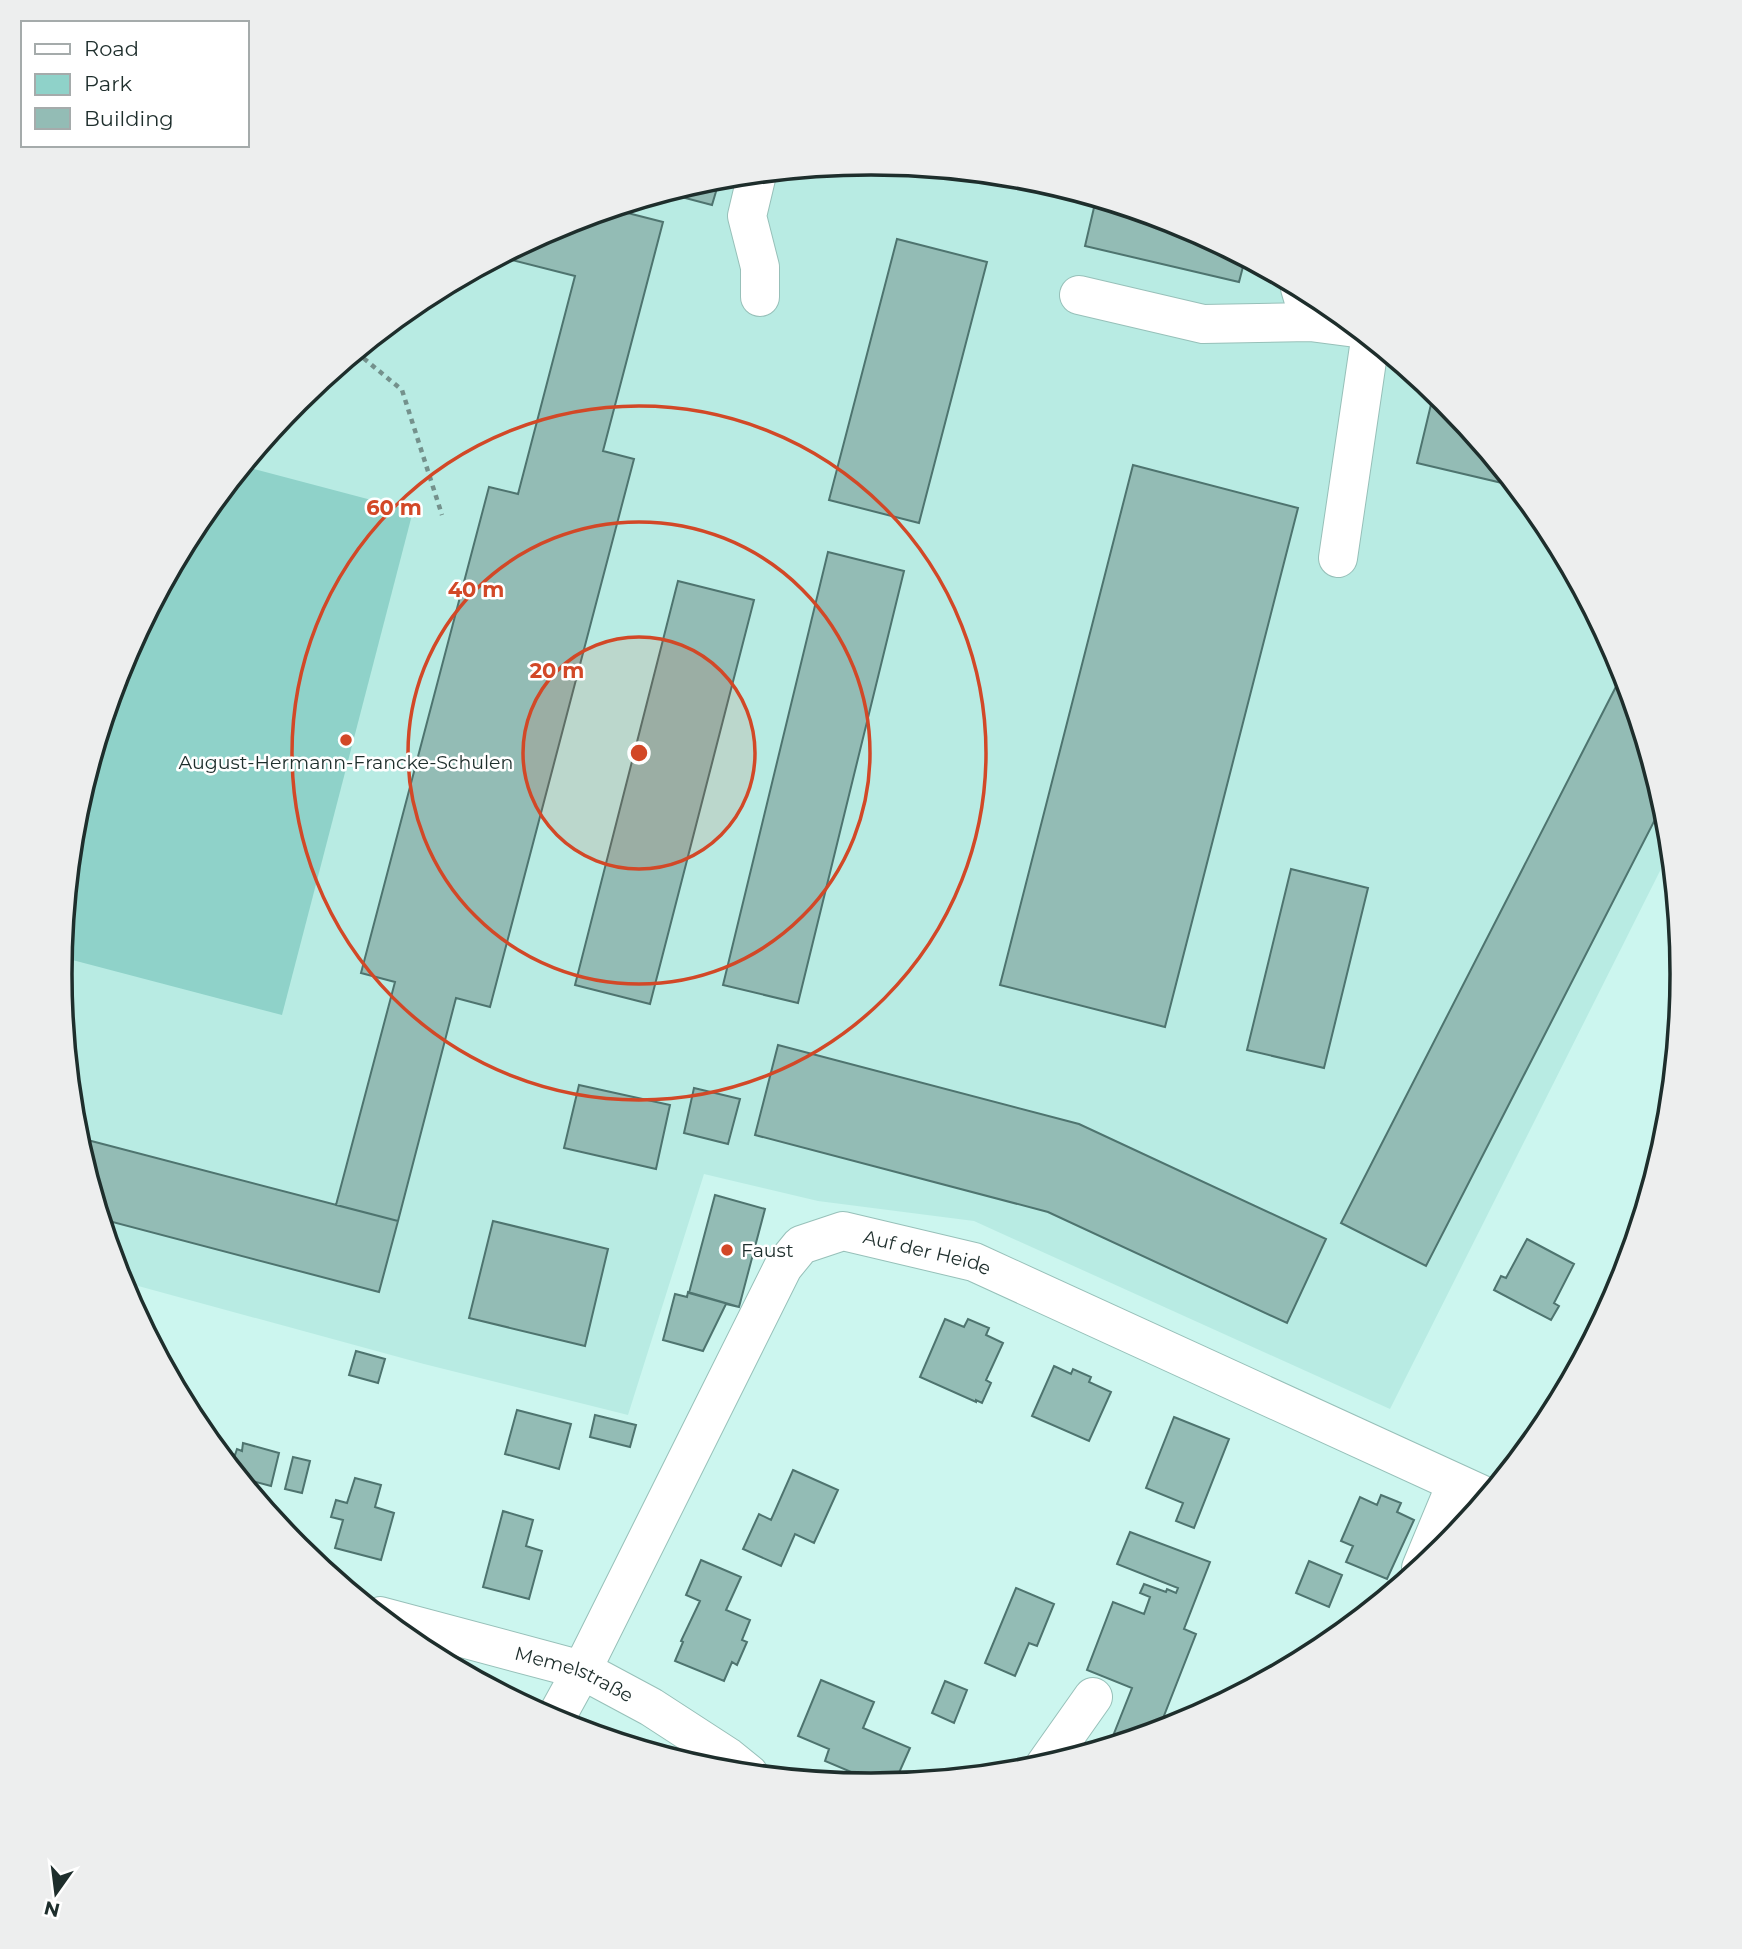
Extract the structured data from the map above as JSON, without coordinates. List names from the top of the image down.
{
  "streets": {
    "street": ["Auf der Heide", "Memelstraße"]
  },
  "crossings": [
    ["Auf der Heide", "Memelstraße"]
  ],
  "places": ["August-Hermann-Francke-Schulen", "Faust"],
  "legend": ["Road", "Park", "Building"],
  "north": "bottom",
  "rings": ["60 m", "40 m", "20 m"]
}
